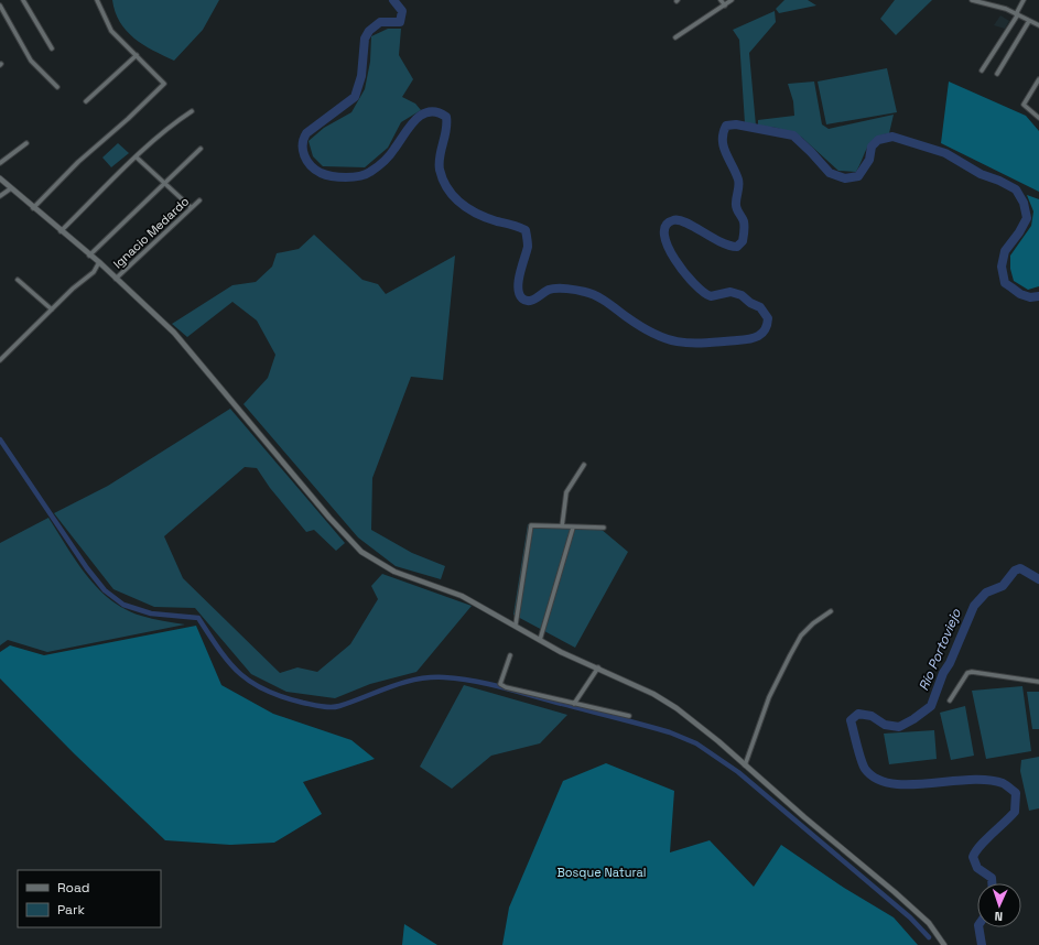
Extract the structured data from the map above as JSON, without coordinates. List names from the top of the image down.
{
  "streets": {
    "street": ["Ignacio Medardo"]
  },
  "water": ["Río Portoviejo"],
  "parks": ["Bosque Natural"],
  "legend": ["Road", "Park"],
  "north": "bottom"
}
